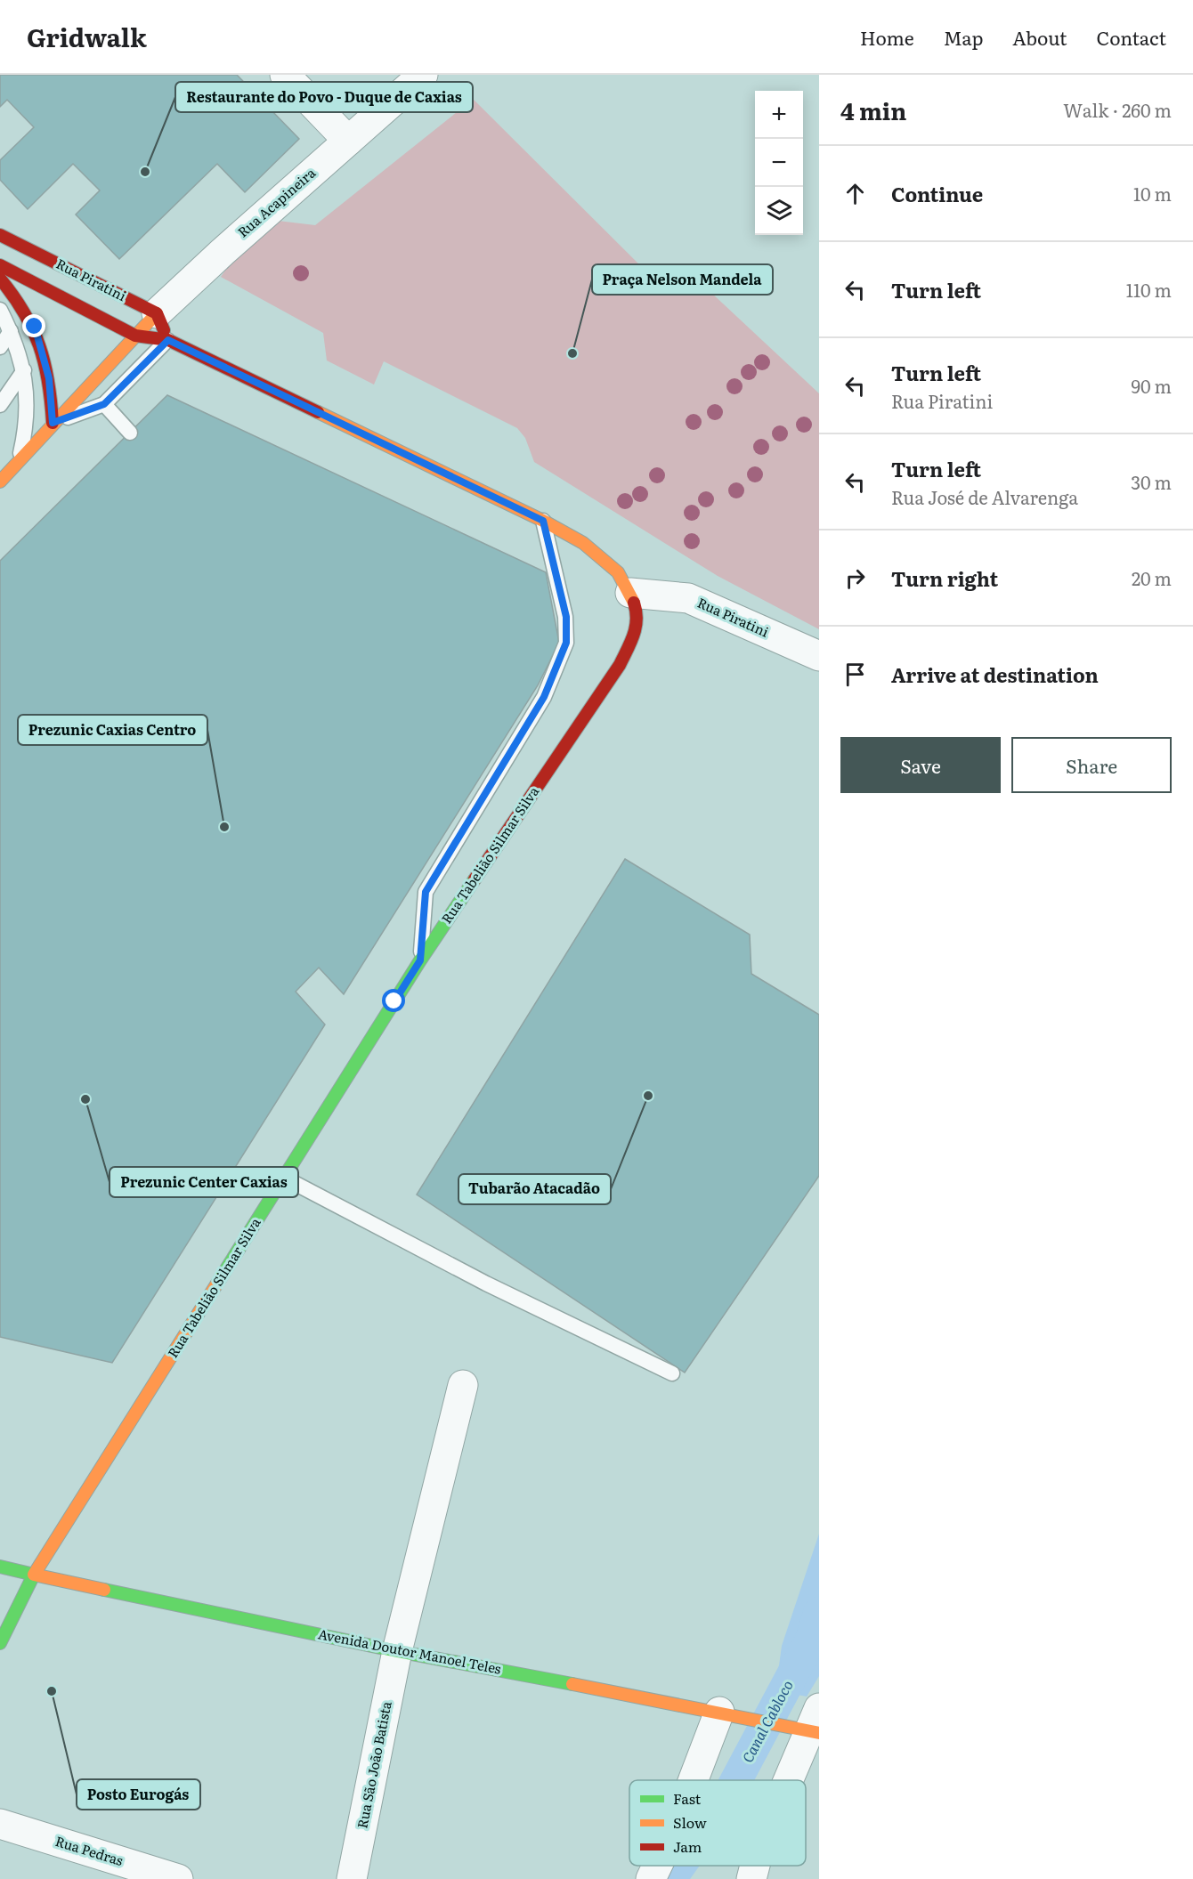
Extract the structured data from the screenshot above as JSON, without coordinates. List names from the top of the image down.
{
  "streets": {
    "main road": [
      "Rua Acapineira",
      "Rua Piratini",
      "Rua Tabelião Silmar Silva",
      "Avenida Doutor Manoel Teles"
    ],
    "street": ["Rua São João Batista", "Rua Pedras"]
  },
  "crossings": [
    ["Rua Acapineira", "Rua Piratini"],
    ["Rua Piratini", "Rua Tabelião Silmar Silva"],
    ["Rua Tabelião Silmar Silva", "Avenida Doutor Manoel Teles"],
    ["Avenida Doutor Manoel Teles", "Rua São João Batista"]
  ],
  "water": ["Canal Cabloco"],
  "places": [
    "Restaurante do Povo - Duque de Caxias",
    "Praça Nelson Mandela",
    "Prezunic Caxias Centro",
    "Tubarão Atacadão",
    "Prezunic Center Caxias",
    "Posto Eurogás"
  ],
  "legend": ["Fast", "Slow", "Jam"],
  "page": {
    "header": "Gridwalk",
    "nav": [
      "Home",
      "Map",
      "About",
      "Contact"
    ],
    "heading": ["4 min", "Walk · 260 m"],
    "map_buttons": ["+", "−"],
    "list": [
      ["Continue", "10 m"],
      ["Turn left", "110 m"],
      ["Turn left", "Rua Piratini", "90 m"],
      ["Turn left", "Rua José de Alvarenga", "30 m"],
      ["Turn right", "20 m"],
      "Arrive at destination"
    ],
    "buttons": ["Save", "Share"]
  }
}
